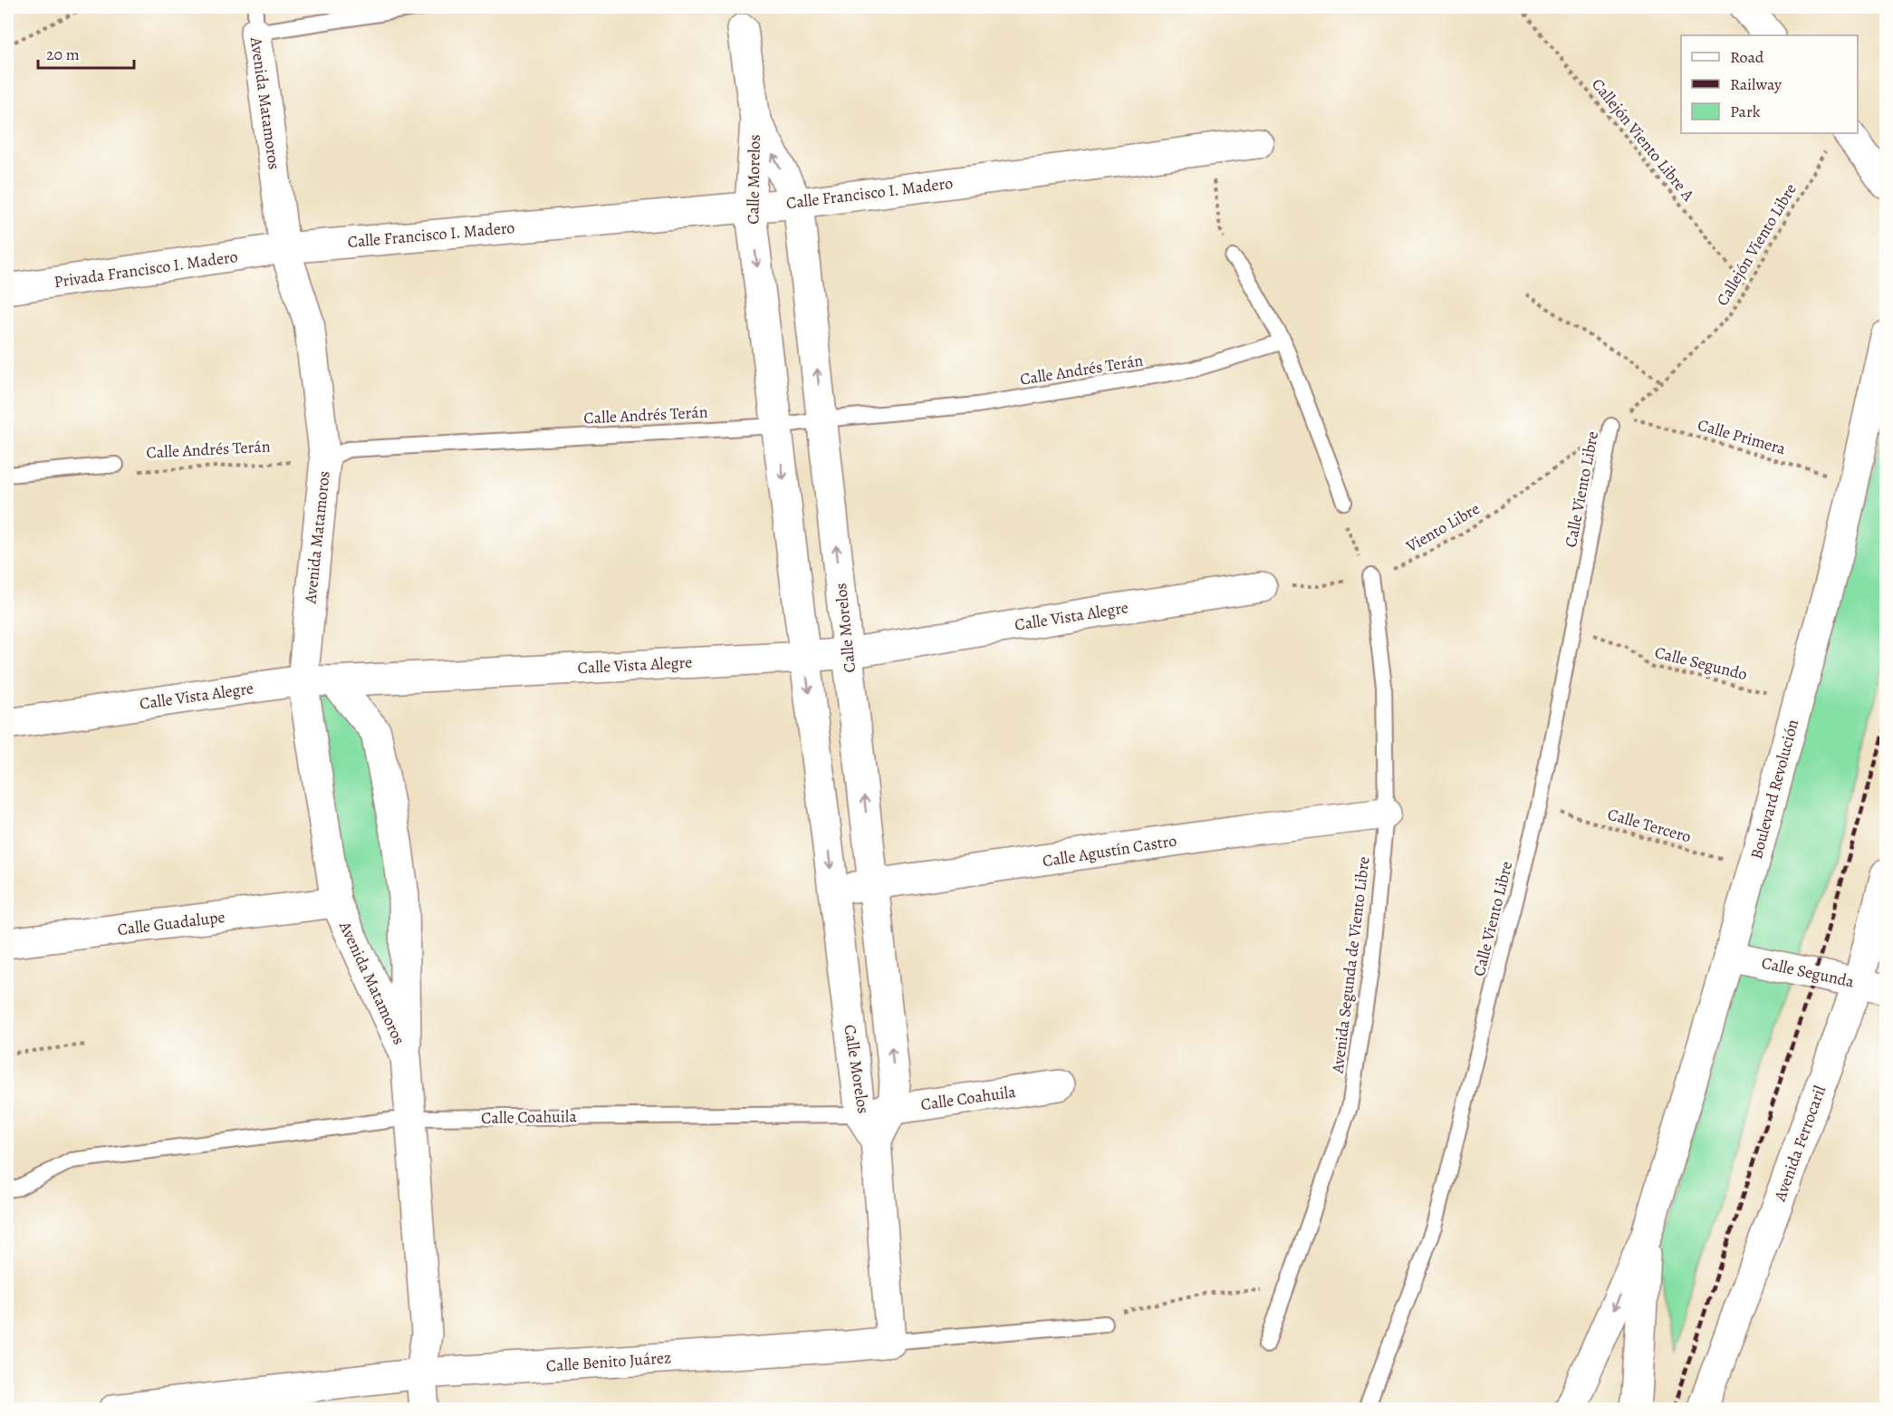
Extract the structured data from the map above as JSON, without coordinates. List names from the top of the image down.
{
  "streets": {
    "street": [
      "Avenida Matamoros",
      "Calle Morelos",
      "Calle Francisco I. Madero",
      "Privada Francisco I. Madero",
      "Calle Vista Alegre",
      "Boulevard Revolución",
      "Calle Agustín Castro",
      "Calle Guadalupe",
      "Calle Segunda",
      "Calle Coahuila",
      "Avenida Ferrocaril",
      "Calle Benito Juárez"
    ],
    "lane": ["Calle Andrés Terán", "Calle Viento Libre", "Avenida Segunda de Viento Libre"],
    "path": [
      "Callejón Viento Libre A",
      "Callejón Viento Libre",
      "Calle Primera",
      "Viento Libre",
      "Calle Segundo",
      "Calle Tercero"
    ]
  },
  "crossings": [
    ["Avenida Matamoros", "Calle Francisco I. Madero"],
    ["Avenida Matamoros", "Privada Francisco I. Madero"],
    ["Avenida Matamoros", "Calle Andrés Terán"],
    ["Avenida Matamoros", "Calle Vista Alegre"],
    ["Avenida Matamoros", "Calle Guadalupe"],
    ["Avenida Matamoros", "Calle Coahuila"],
    ["Avenida Matamoros", "Calle Benito Juárez"],
    ["Callejón Viento Libre A", "Callejón Viento Libre"],
    ["Calle Morelos", "Calle Francisco I. Madero"],
    ["Calle Morelos", "Calle Andrés Terán"],
    ["Calle Morelos", "Calle Vista Alegre"],
    ["Calle Morelos", "Calle Agustín Castro"],
    ["Calle Morelos", "Calle Coahuila"],
    ["Calle Morelos", "Calle Benito Juárez"],
    ["Calle Francisco I. Madero", "Privada Francisco I. Madero"],
    ["Callejón Viento Libre", "Calle Primera"],
    ["Callejón Viento Libre", "Calle Viento Libre"],
    ["Callejón Viento Libre", "Viento Libre"],
    ["Calle Primera", "Calle Viento Libre"],
    ["Calle Primera", "Viento Libre"],
    ["Calle Primera", "Boulevard Revolución"],
    ["Calle Viento Libre", "Viento Libre"],
    ["Calle Viento Libre", "Calle Segundo"],
    ["Calle Viento Libre", "Calle Tercero"],
    ["Viento Libre", "Calle Vista Alegre"],
    ["Viento Libre", "Avenida Segunda de Viento Libre"],
    ["Calle Segundo", "Boulevard Revolución"],
    ["Boulevard Revolución", "Calle Tercero"],
    ["Boulevard Revolución", "Calle Segunda"],
    ["Calle Agustín Castro", "Avenida Segunda de Viento Libre"],
    ["Calle Segunda", "Avenida Ferrocaril"]
  ],
  "legend": ["Road", "Railway", "Park"],
  "scale_bar": "20 m"
}
